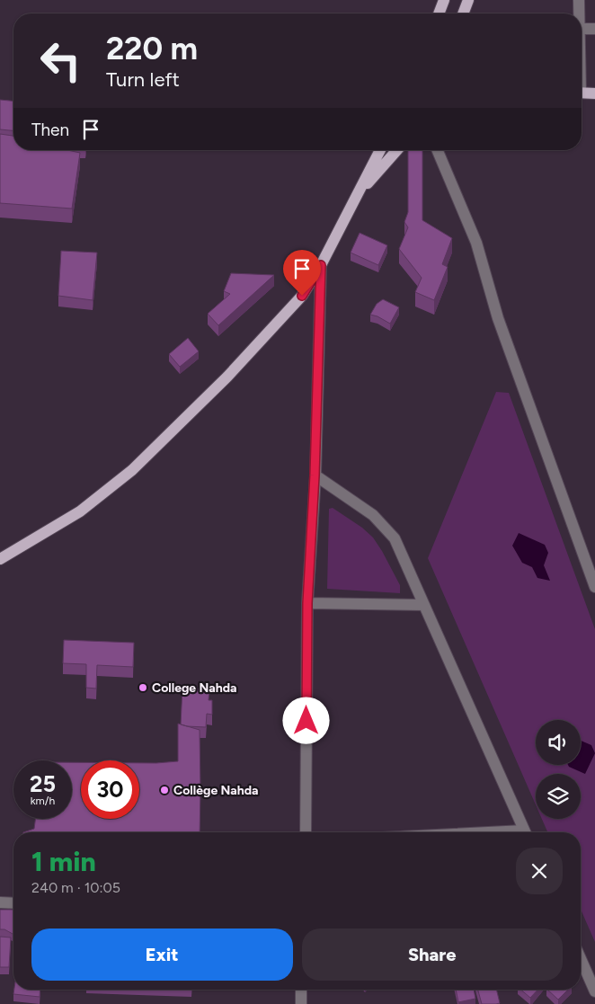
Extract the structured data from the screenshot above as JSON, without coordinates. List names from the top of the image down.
{
  "places": ["College Nahda", "Collège Nahda"],
  "page": {
    "turn": ["220 m", "Turn left"],
    "then": "Then",
    "speed": "25 km/h",
    "limit": "30",
    "heading": ["1 min", "240 m · 10:05"],
    "buttons": ["Exit", "Share"]
  }
}
